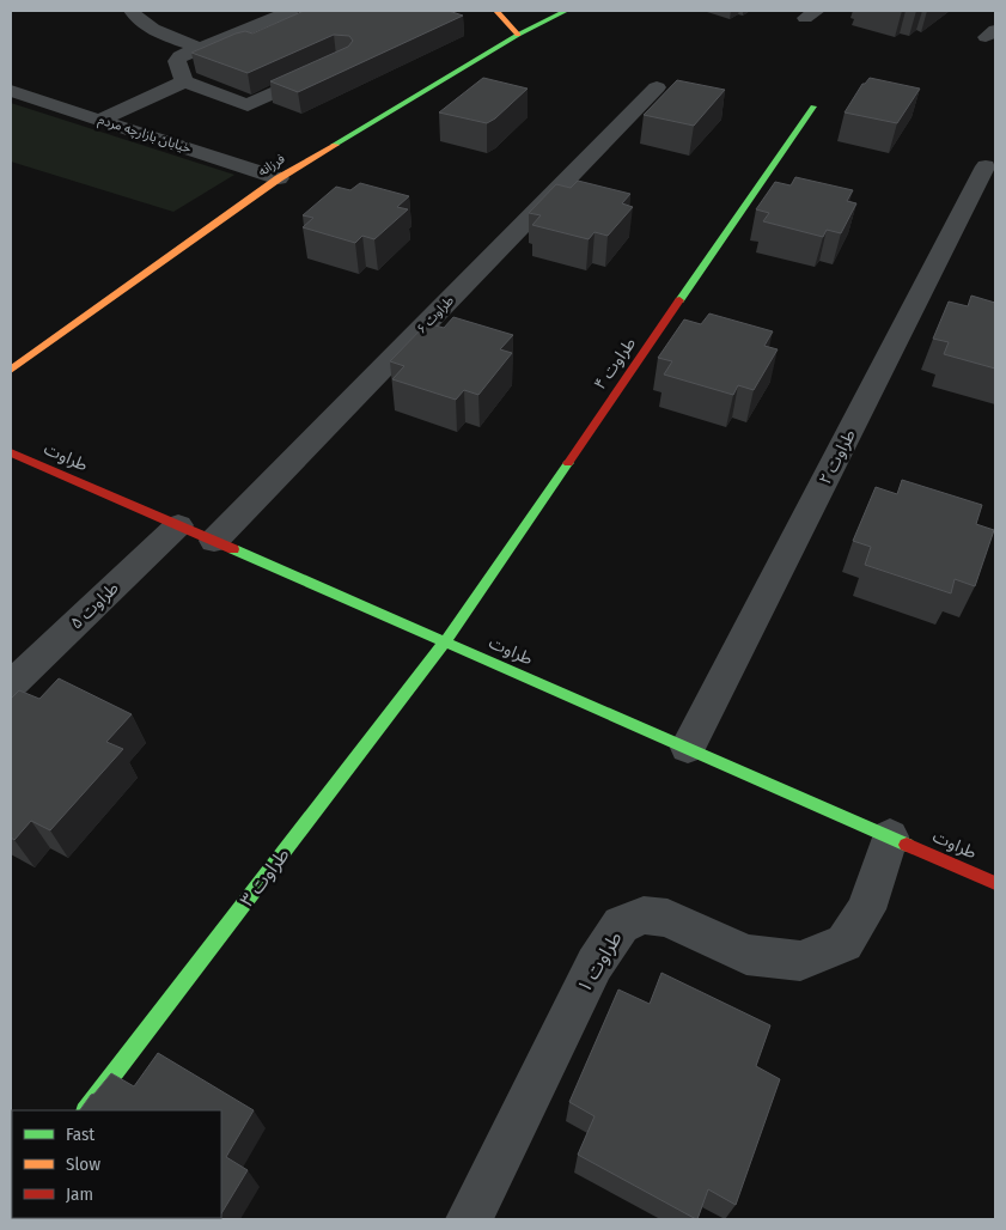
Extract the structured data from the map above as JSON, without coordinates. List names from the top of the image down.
{
  "streets": {
    "street": [
      "خیابان بازارچه مردم",
      "فرزانه",
      "طراوت ۶",
      "طراوت ۴",
      "طراوت",
      "طراوت ۲",
      "طراوت ۵",
      "طراوت ۳",
      "طراوت ۱"
    ]
  },
  "crossings": [
    ["خیابان بازارچه مردم", "فرزانه"],
    ["طراوت ۶", "طراوت"],
    ["طراوت ۴", "طراوت"],
    ["طراوت ۴", "طراوت ۳"],
    ["طراوت", "طراوت ۲"],
    ["طراوت", "طراوت ۵"],
    ["طراوت", "طراوت ۳"],
    ["طراوت", "طراوت ۱"]
  ],
  "legend": ["Fast", "Slow", "Jam"]
}
